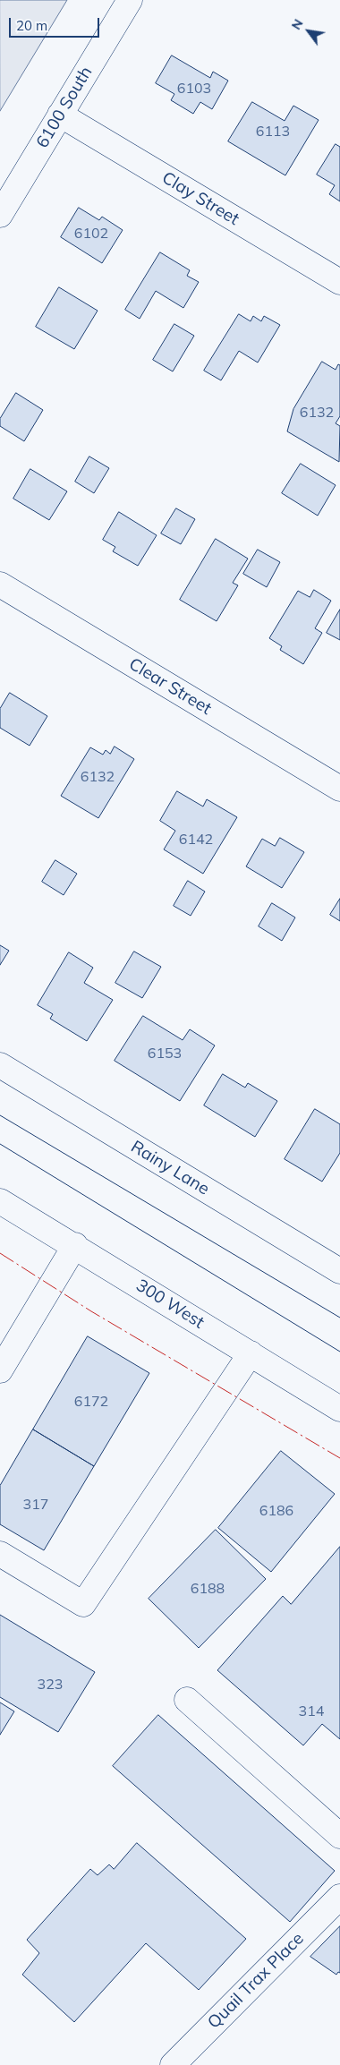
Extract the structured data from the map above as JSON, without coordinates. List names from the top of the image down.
{
  "streets": {
    "street": [
      "6100 South",
      "Clay Street",
      "Clear Street",
      "Rainy Lane",
      "300 West",
      "Quail Trax Place"
    ]
  },
  "crossings": [
    ["6100 South", "Clay Street"]
  ],
  "house_numbers": [
    "6103",
    "6113",
    "6102",
    "6132",
    "6132",
    "6142",
    "6153",
    "6172",
    "317",
    "6186",
    "6188",
    "323",
    "314"
  ],
  "scale_bar": "20 m",
  "north": "top left"
}
